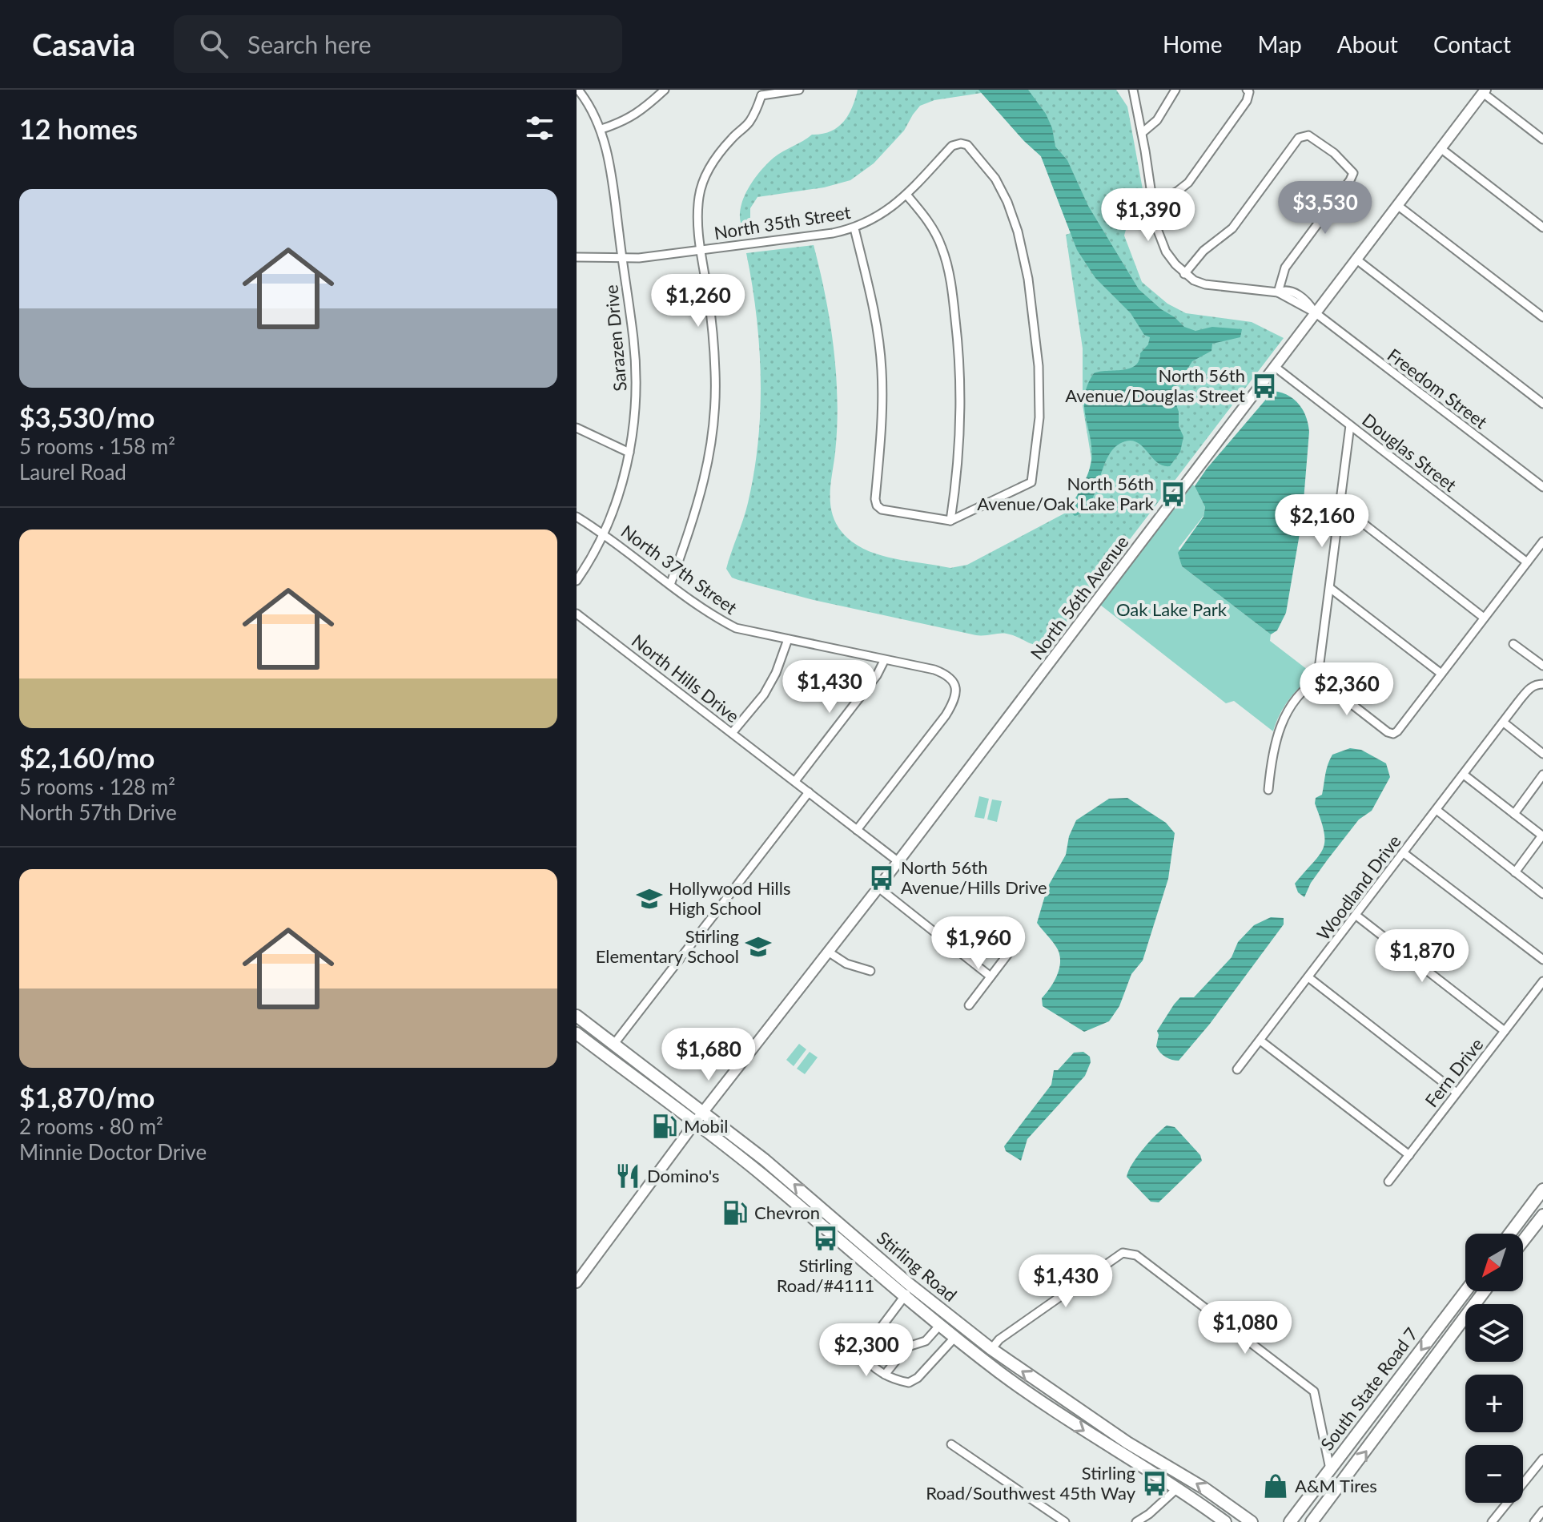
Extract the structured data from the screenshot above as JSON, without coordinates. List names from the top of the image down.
{
  "streets": {
    "main road": ["Stirling Road", "South State Road 7"],
    "street": [
      "North 35th Street",
      "Sarazen Drive",
      "Freedom Street",
      "Douglas Street",
      "North 37th Street",
      "North 56th Avenue",
      "North Hills Drive",
      "Woodland Drive",
      "Fern Drive"
    ]
  },
  "crossings": [
    ["North 35th Street", "Sarazen Drive"],
    ["Sarazen Drive", "North 37th Street"],
    ["Freedom Street", "North 56th Avenue"],
    ["Douglas Street", "North 56th Avenue"],
    ["North 37th Street", "North Hills Drive"],
    ["North 56th Avenue", "North Hills Drive"],
    ["North 56th Avenue", "Stirling Road"]
  ],
  "parks": ["Oak Lake Park"],
  "places": {
    "bus stop": [
      "North 56th Avenue/Douglas Street",
      "North 56th Avenue/Oak Lake Park",
      "North 56th Avenue/Hills Drive",
      "Stirling Road/#4111",
      "Stirling Road/Southwest 45th Way"
    ],
    "school or university": ["Hollywood Hills High School", "Stirling Elementary School"],
    "fuel station": ["Mobil", "Chevron"],
    "restaurant": ["Domino's"],
    "shop": ["A&M Tires"]
  },
  "north": "bottom left",
  "page": {
    "header": "Casavia",
    "search": "Search here",
    "nav": [
      "Home",
      "Map",
      "About",
      "Contact"
    ],
    "heading": "12 homes",
    "list": [
      {
        "name": "$3,530/mo",
        "note": "5 rooms · 158 m² · Laurel Road"
      },
      {
        "name": "$2,160/mo",
        "note": "5 rooms · 128 m² · North 57th Drive"
      },
      {
        "name": "$1,870/mo",
        "note": "2 rooms · 80 m² · Minnie Doctor Drive"
      }
    ],
    "price": [
      "$3,530",
      "$1,390",
      "$1,260",
      "$2,160",
      "$1,430",
      "$2,360",
      "$1,960",
      "$1,870",
      "$1,680",
      "$1,430",
      "$1,080",
      "$2,300"
    ],
    "map_buttons": ["+", "−"]
  }
}
